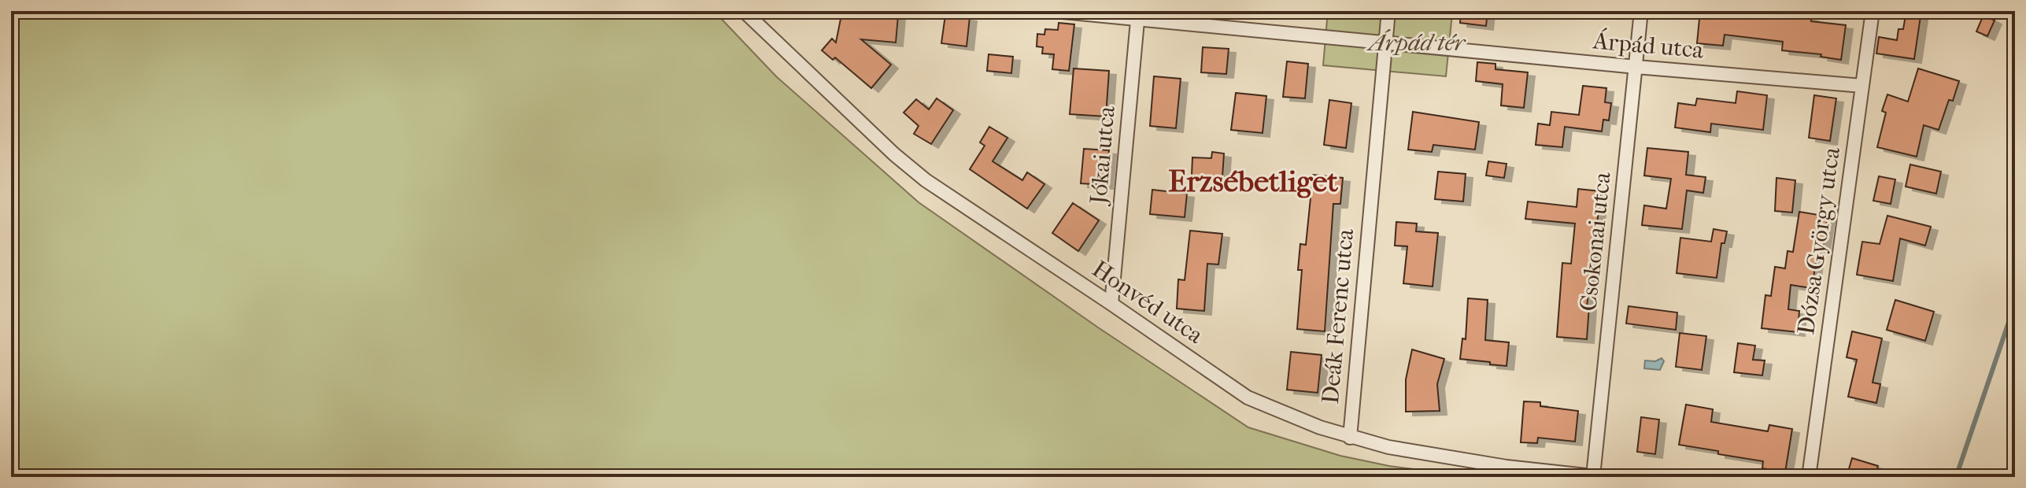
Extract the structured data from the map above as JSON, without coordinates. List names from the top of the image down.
{
  "streets": {
    "street": [
      "Árpád utca",
      "Jókai utca",
      "Dózsa György utca",
      "Csokonai utca",
      "Honvéd utca",
      "Deák Ferenc utca"
    ]
  },
  "crossings": [
    ["Árpád utca", "Jókai utca"],
    ["Árpád utca", "Dózsa György utca"],
    ["Árpád utca", "Csokonai utca"],
    ["Árpád utca", "Deák Ferenc utca"],
    ["Jókai utca", "Honvéd utca"],
    ["Csokonai utca", "Honvéd utca"],
    ["Honvéd utca", "Deák Ferenc utca"]
  ],
  "districts": ["Erzsébetliget"],
  "parks": ["Árpád tér"]
}
